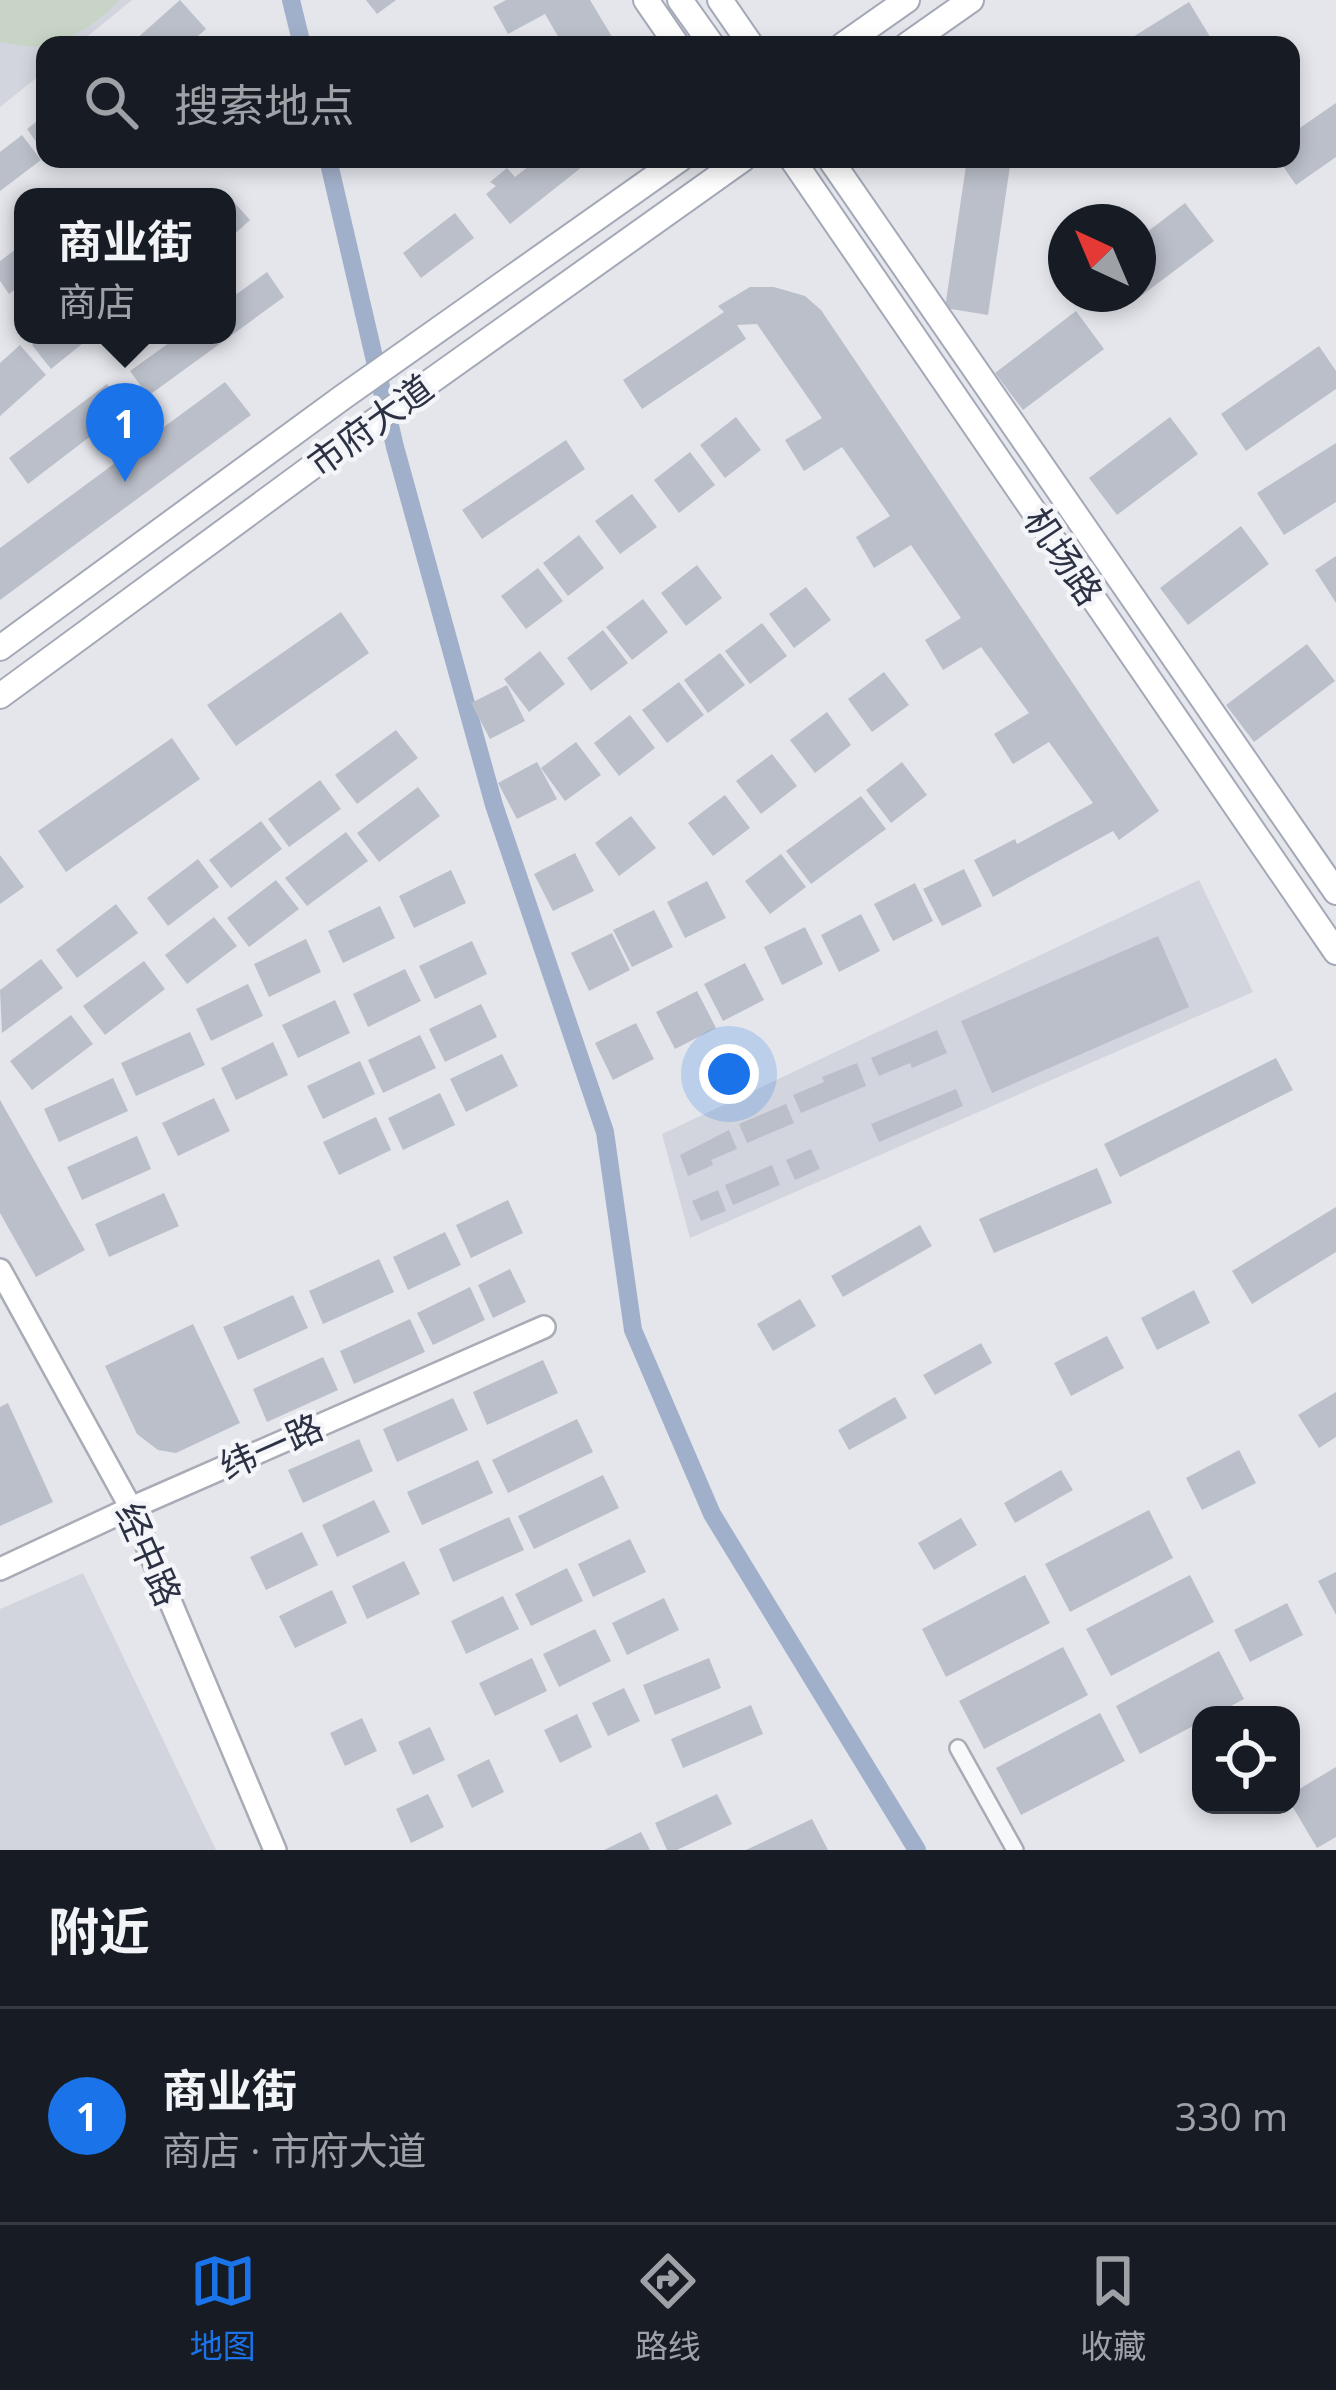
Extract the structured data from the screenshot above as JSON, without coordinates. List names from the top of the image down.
{
  "streets": {
    "main road": [
      "市府大道",
      "机场路",
      "纬一路",
      "经中路"
    ]
  },
  "crossings": [
    ["纬一路", "经中路"]
  ],
  "north": "top left",
  "page": {
    "search": "搜索地点",
    "popup": ["商业街", "商店"],
    "pins": "1",
    "heading": "附近",
    "list": [
      {
        "mark": "1",
        "name": "商业街",
        "note": "商店 · 市府大道",
        "value": "330 m"
      }
    ],
    "nav": ["地图", "路线", "收藏"]
  }
}
